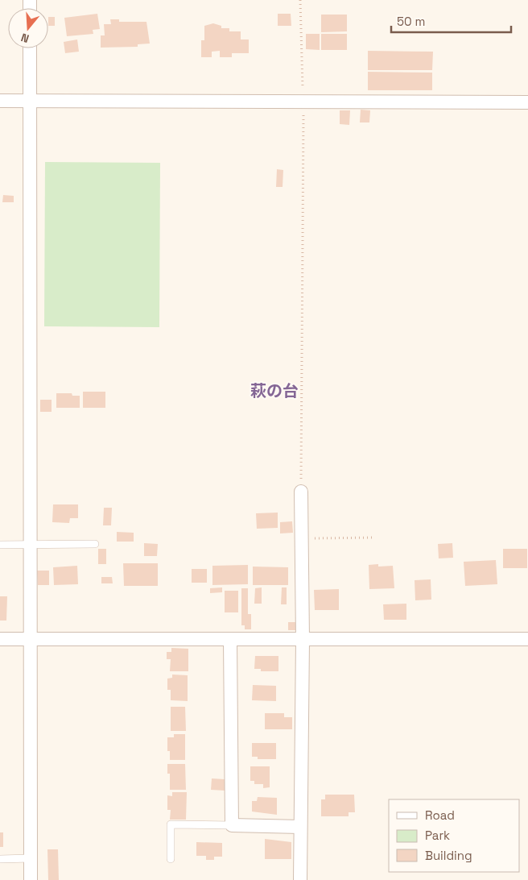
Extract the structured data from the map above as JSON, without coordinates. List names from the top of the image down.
{
  "districts": ["萩の台"],
  "legend": ["Road", "Park", "Building"],
  "scale_bar": "50 m",
  "north": "bottom"
}
